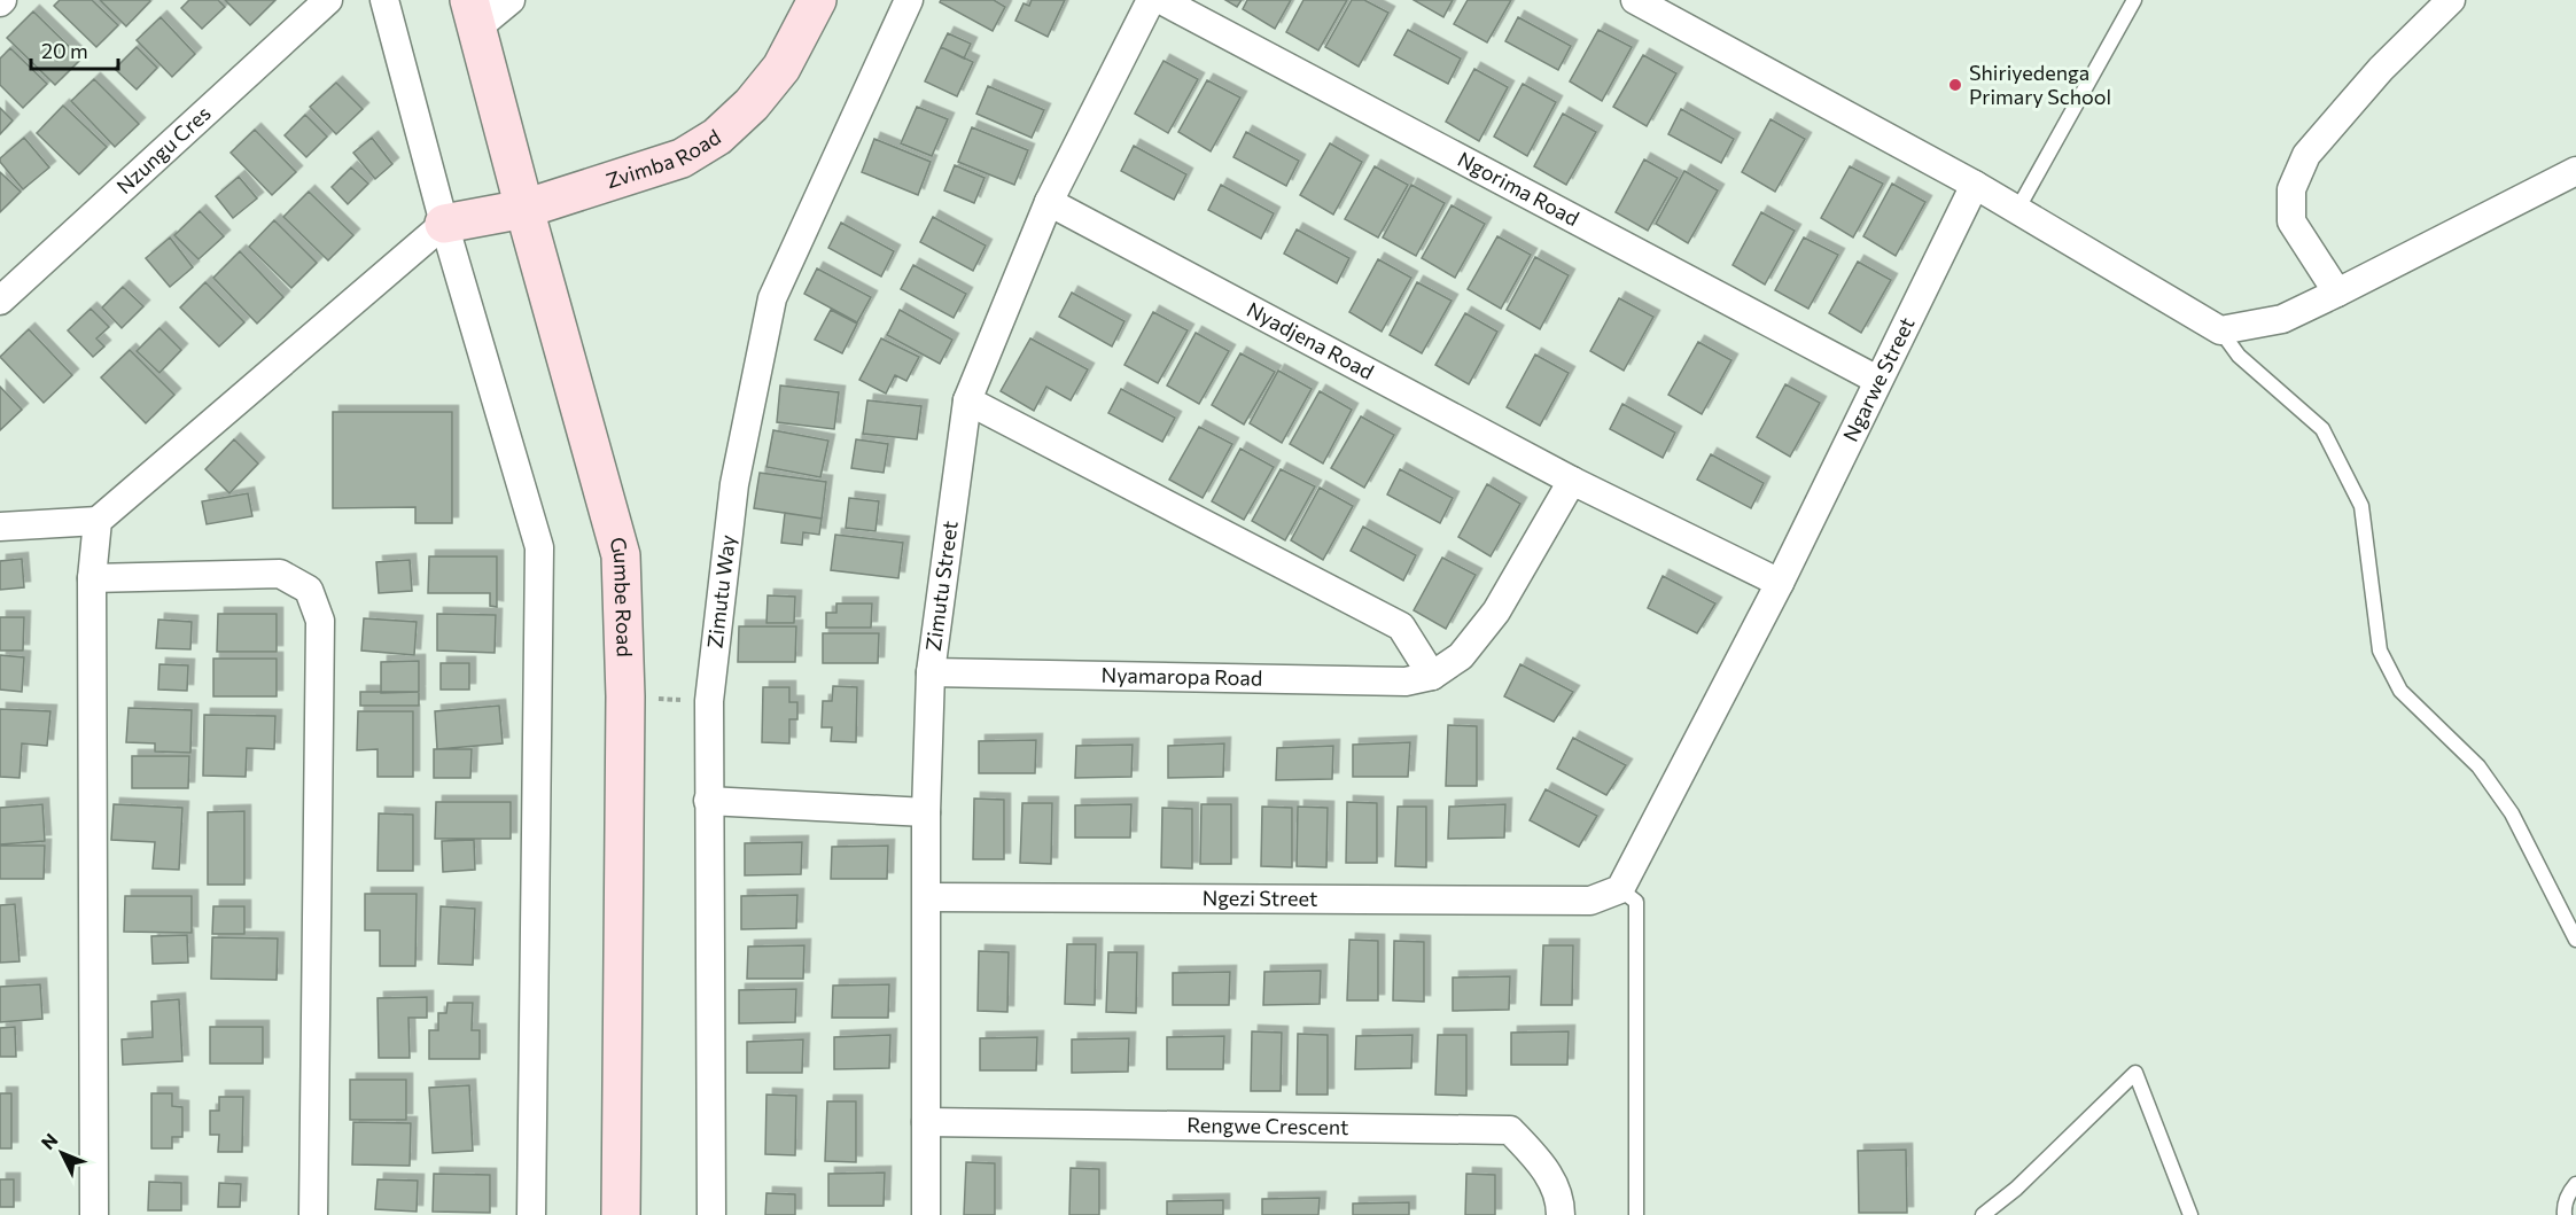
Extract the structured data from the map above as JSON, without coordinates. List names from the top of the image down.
{
  "streets": {
    "street": [
      "Nzungu Cres",
      "Zvimba Road",
      "Ngorima Road",
      "Nyadjena Road",
      "Ngarwe Street",
      "Zimutu Street",
      "Zimutu Way",
      "Gumbe Road",
      "Nyamaropa Road",
      "Ngezi Street",
      "Rengwe Crescent"
    ]
  },
  "crossings": [
    ["Zvimba Road", "Gumbe Road"],
    ["Ngorima Road", "Ngarwe Street"],
    ["Nyadjena Road", "Ngarwe Street"],
    ["Nyadjena Road", "Zimutu Street"],
    ["Ngarwe Street", "Ngezi Street"],
    ["Zimutu Street", "Nyamaropa Road"],
    ["Zimutu Street", "Ngezi Street"],
    ["Zimutu Street", "Rengwe Crescent"]
  ],
  "places": ["Shiriyedenga Primary School"],
  "scale_bar": "20 m",
  "north": "top left"
}
